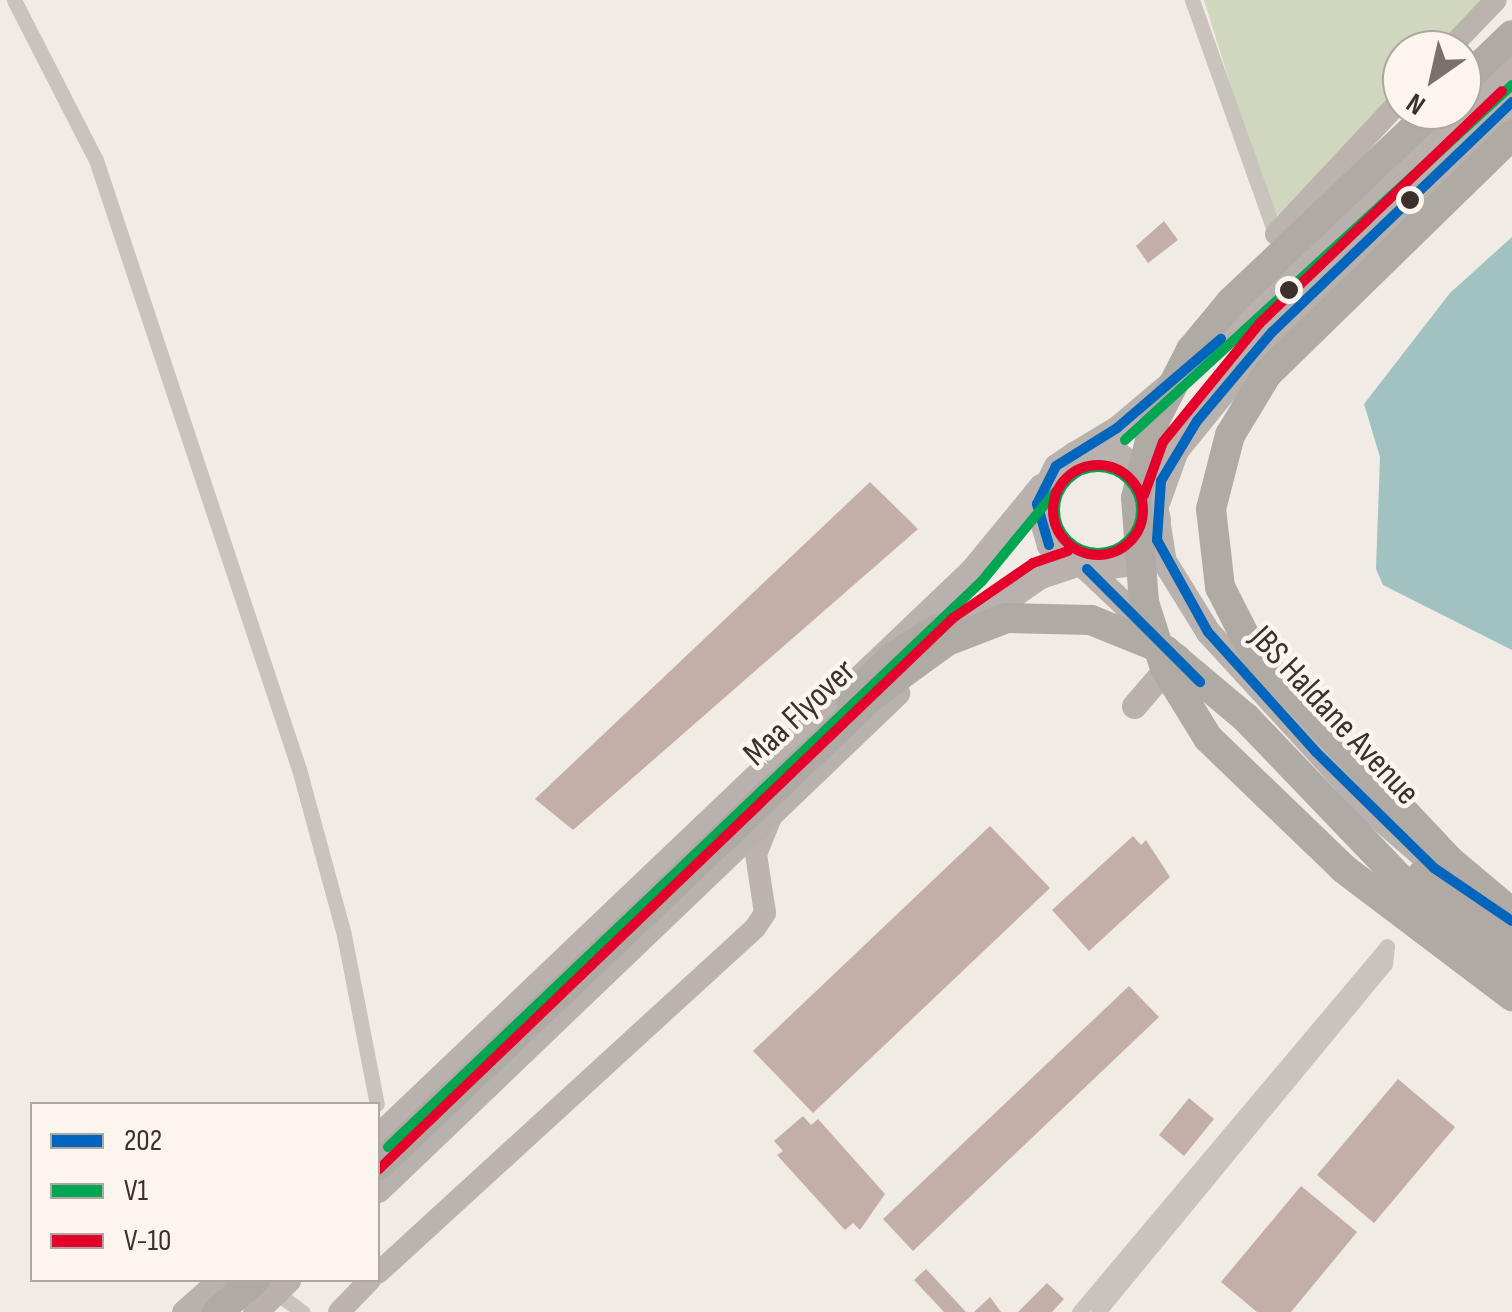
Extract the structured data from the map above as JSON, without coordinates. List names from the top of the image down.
{
  "streets": {
    "highway": ["Maa Flyover"],
    "main road": ["JBS Haldane Avenue"]
  },
  "lines": ["transit line V1", "transit line V-10", "transit line 202"],
  "legend": ["202", "V1", "V-10"],
  "north": "bottom left"
}
